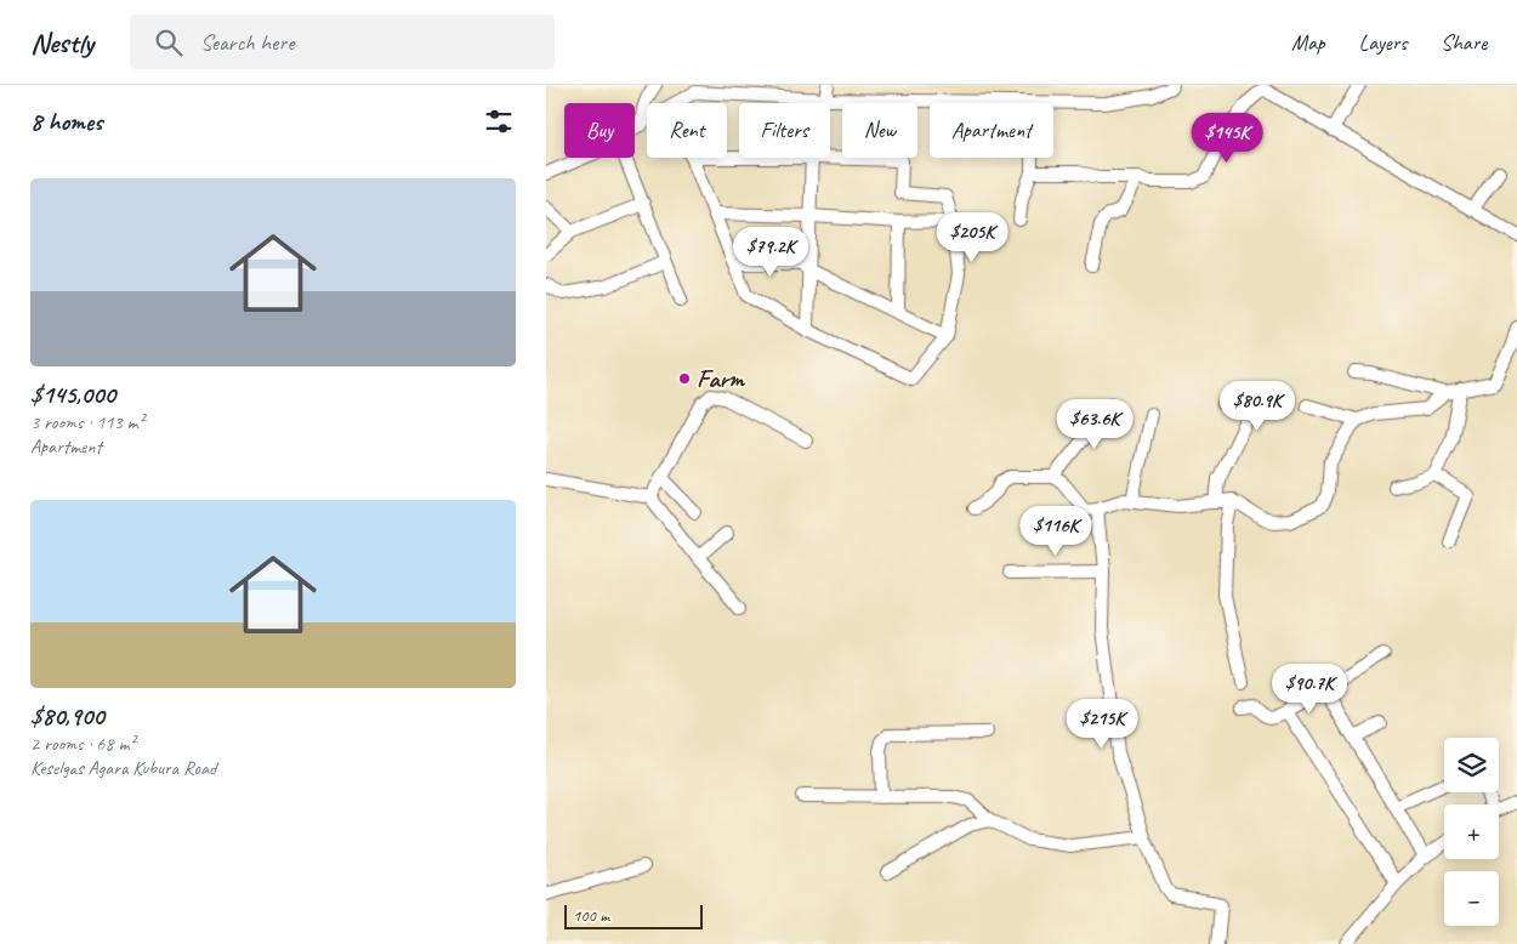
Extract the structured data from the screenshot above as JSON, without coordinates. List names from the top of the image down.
{
  "places": ["Farm"],
  "scale_bar": "100 m",
  "page": {
    "header": "Nestly",
    "search": "Search here",
    "nav": ["Map", "Layers", "Share"],
    "heading": "8 homes",
    "chip": [
      "Buy",
      "Rent",
      "Filters",
      "New",
      "Apartment"
    ],
    "price": [
      "$145K",
      "$205K",
      "$79.2K",
      "$80.9K",
      "$63.6K",
      "$116K",
      "$90.7K",
      "$215K"
    ],
    "list": [
      {
        "name": "$145,000",
        "note": "3 rooms · 113 m² · Apartment"
      },
      {
        "name": "$80,900",
        "note": "2 rooms · 68 m² · Keselgas Agara Kubura Road"
      }
    ],
    "map_buttons": ["+", "−"],
    "scale": "100 m"
  }
}
